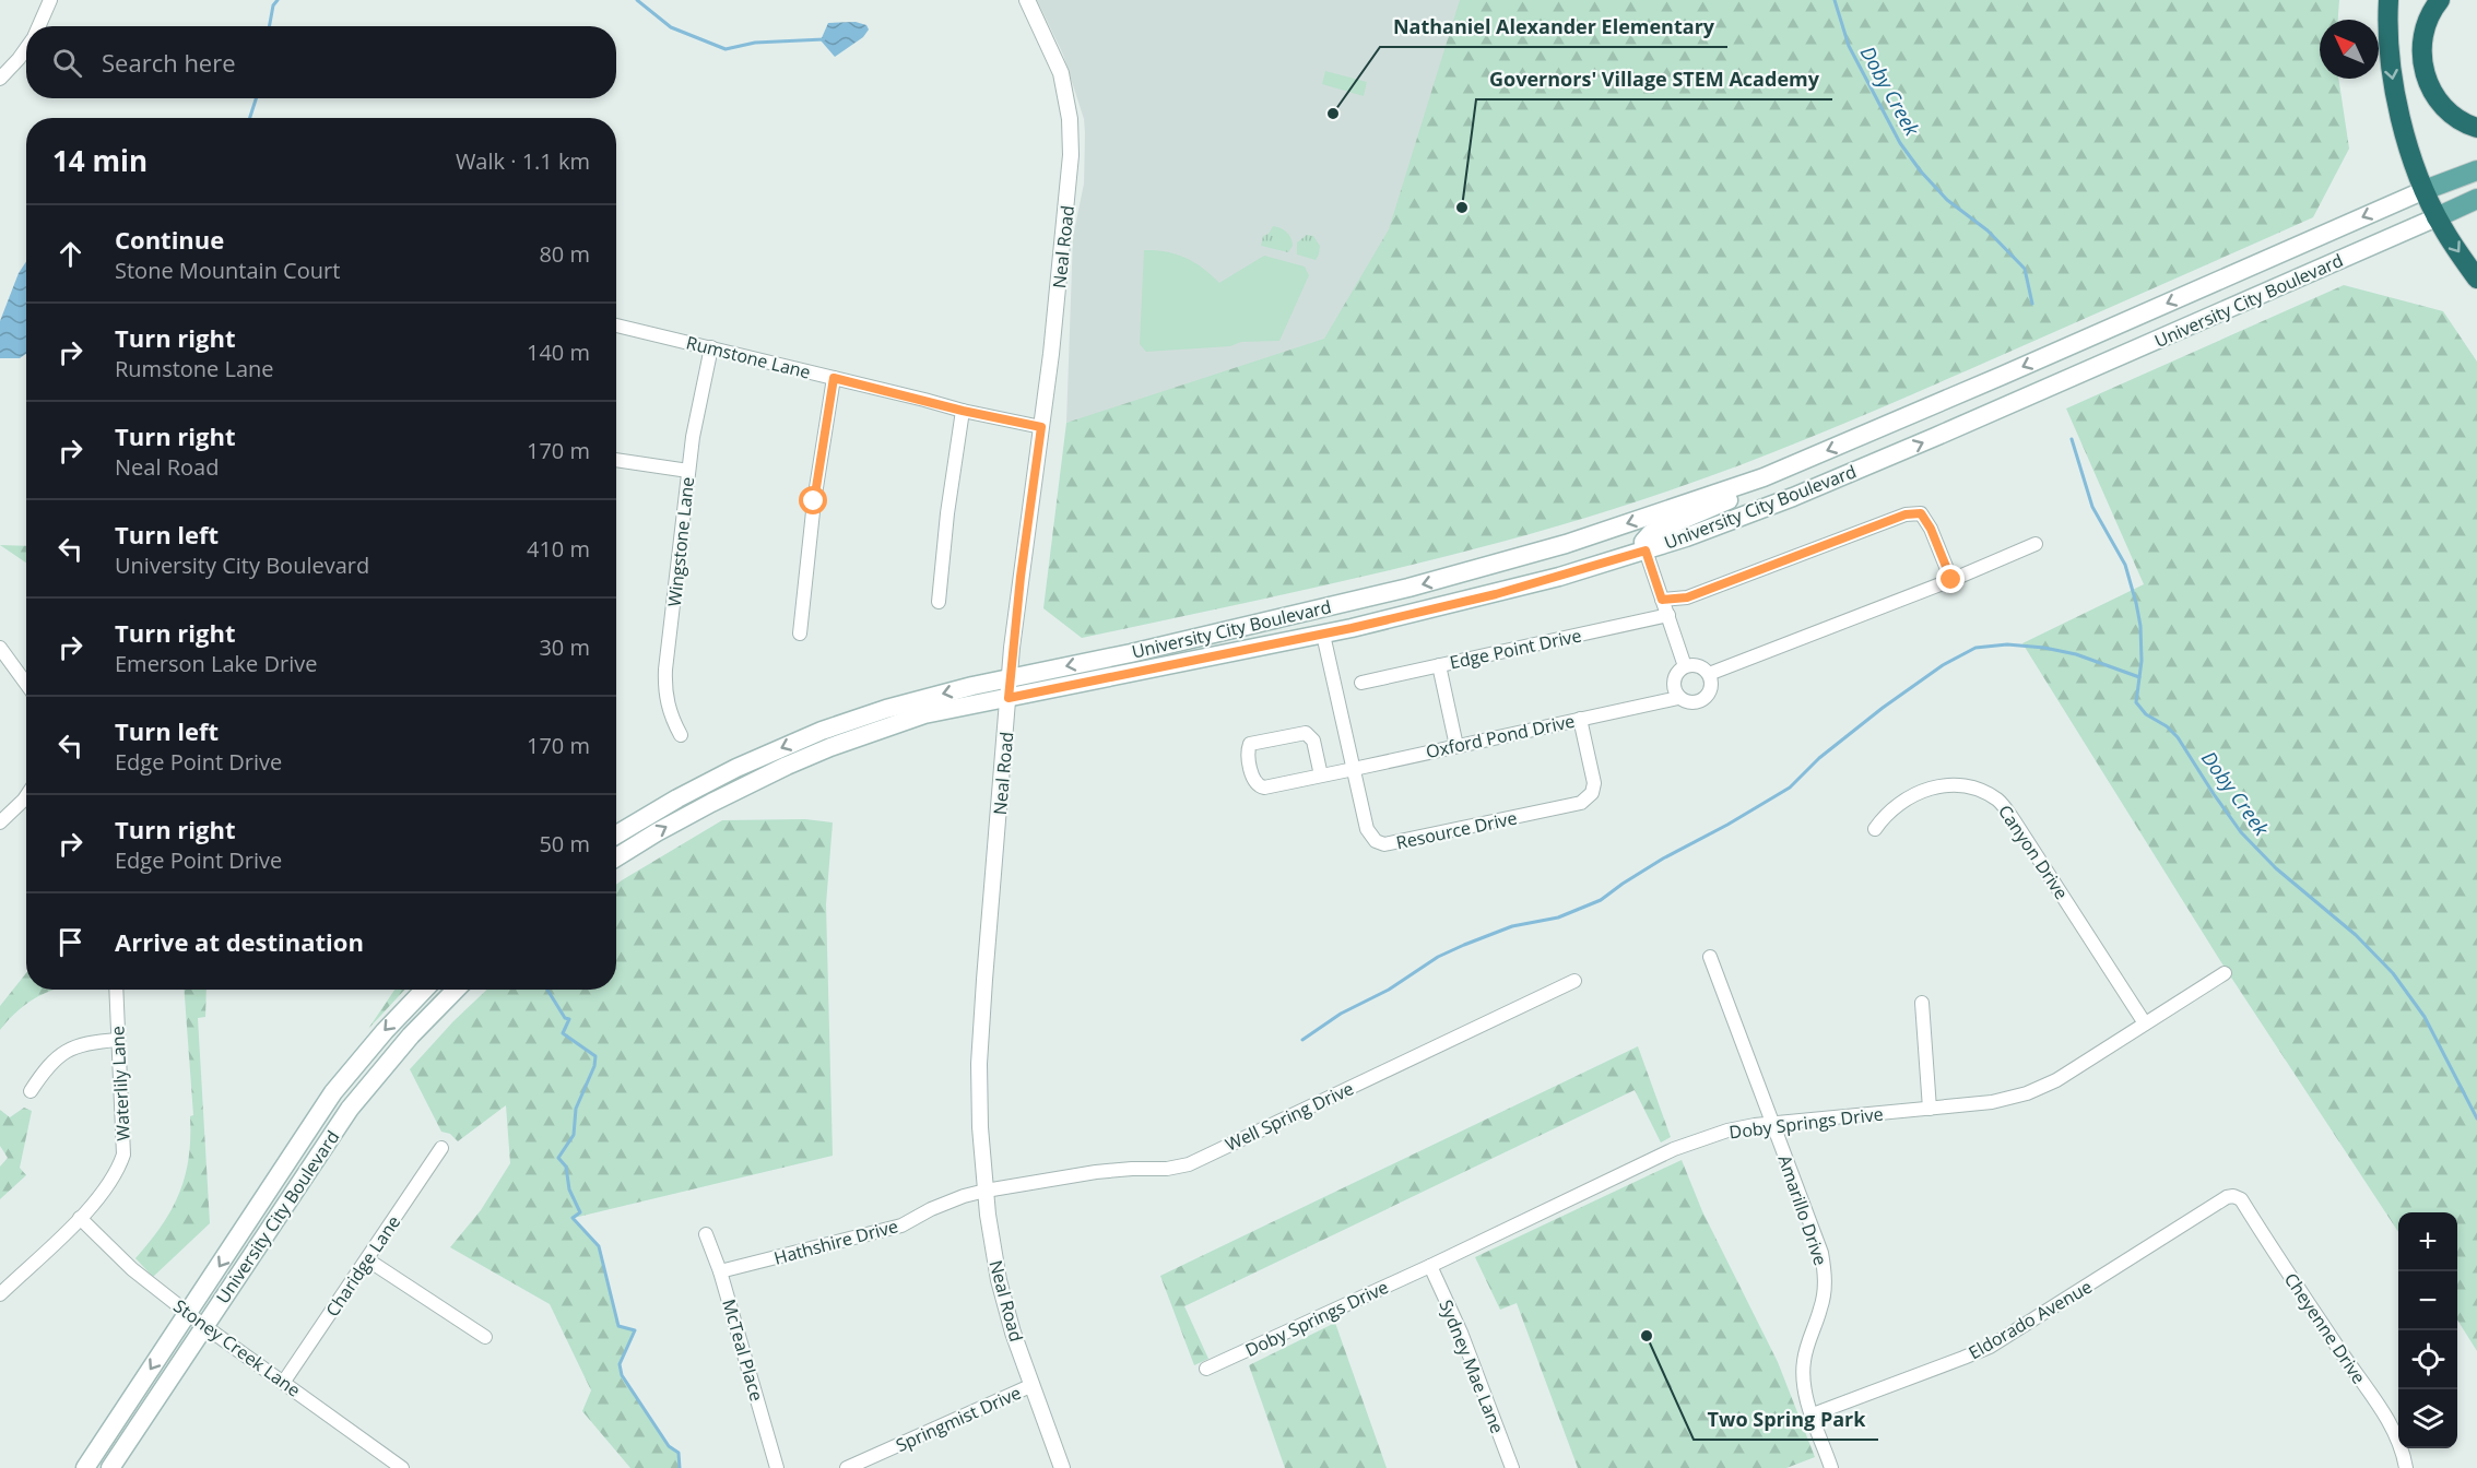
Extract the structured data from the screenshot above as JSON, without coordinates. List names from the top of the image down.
{
  "streets": {
    "main road": ["University City Boulevard"],
    "street": [
      "Neal Road",
      "Rumstone Lane",
      "Wingstone Lane",
      "Edge Point Drive",
      "Oxford Pond Drive",
      "Resource Drive",
      "Canyon Drive",
      "Waterlily Lane",
      "Well Spring Drive",
      "Doby Springs Drive",
      "Amarillo Drive",
      "Hathshire Drive",
      "Charidge Lane",
      "Eldorado Avenue",
      "Cheyenne Drive",
      "Stoney Creek Lane",
      "McTeal Place",
      "Sydney Mae Lane",
      "Springmist Drive"
    ]
  },
  "crossings": [
    ["Neal Road", "University City Boulevard"],
    ["Neal Road", "Rumstone Lane"],
    ["Neal Road", "Well Spring Drive"],
    ["Neal Road", "Hathshire Drive"],
    ["Neal Road", "Springmist Drive"],
    ["University City Boulevard", "Resource Drive"],
    ["University City Boulevard", "Stoney Creek Lane"],
    ["Rumstone Lane", "Wingstone Lane"],
    ["Oxford Pond Drive", "Resource Drive"],
    ["Canyon Drive", "Doby Springs Drive"],
    ["Waterlily Lane", "Stoney Creek Lane"],
    ["Well Spring Drive", "Hathshire Drive"],
    ["Doby Springs Drive", "Amarillo Drive"],
    ["Doby Springs Drive", "Sydney Mae Lane"],
    ["Amarillo Drive", "Eldorado Avenue"],
    ["Hathshire Drive", "McTeal Place"],
    ["Charidge Lane", "Stoney Creek Lane"],
    ["Eldorado Avenue", "Cheyenne Drive"]
  ],
  "water": ["Doby Creek"],
  "places": ["Nathaniel Alexander Elementary", "Governors' Village STEM Academy", "Two Spring Park"],
  "north": "top left",
  "page": {
    "search": "Search here",
    "heading": ["14 min", "Walk · 1.1 km"],
    "list": [
      ["Continue", "Stone Mountain Court", "80 m"],
      ["Turn right", "Rumstone Lane", "140 m"],
      ["Turn right", "Neal Road", "170 m"],
      ["Turn left", "University City Boulevard", "410 m"],
      ["Turn right", "Emerson Lake Drive", "30 m"],
      ["Turn left", "Edge Point Drive", "170 m"],
      ["Turn right", "Edge Point Drive", "50 m"],
      "Arrive at destination"
    ],
    "map_buttons": ["+", "−"]
  }
}
